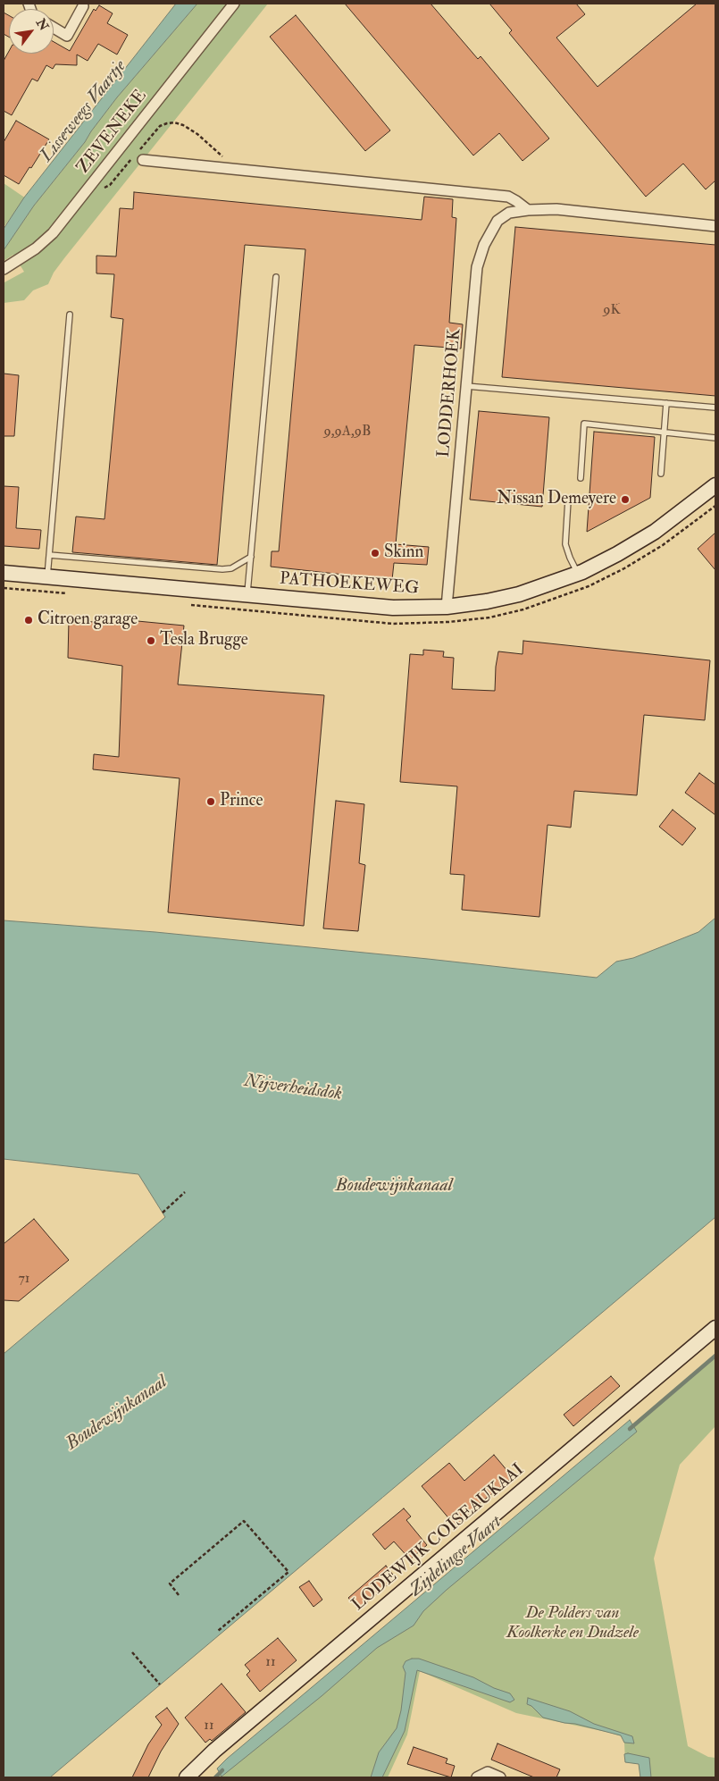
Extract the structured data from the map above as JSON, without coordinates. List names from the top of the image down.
{
  "streets": {
    "main road": ["PATHOEKEWEG", "LODEWIJK COISEAUKAAI"],
    "street": ["ZEVENEKE", "LODDERHOEK"]
  },
  "crossings": [
    ["LODDERHOEK", "PATHOEKEWEG"]
  ],
  "water": [
    "Lisseweegs Vaartje",
    "Nijverheidsdok",
    "Boudewijnkanaal",
    "Zijdelingse Vaart"
  ],
  "parks": ["De Polders van Koolkerke en Dudzele"],
  "places": [
    "Nissan Demeyere",
    "Skinn",
    "Citroen garage",
    "Tesla Brugge",
    "Prince"
  ],
  "house_numbers": [
    "9K",
    "9,9A,9B",
    "71",
    "11",
    "11"
  ],
  "north": "top right"
}
